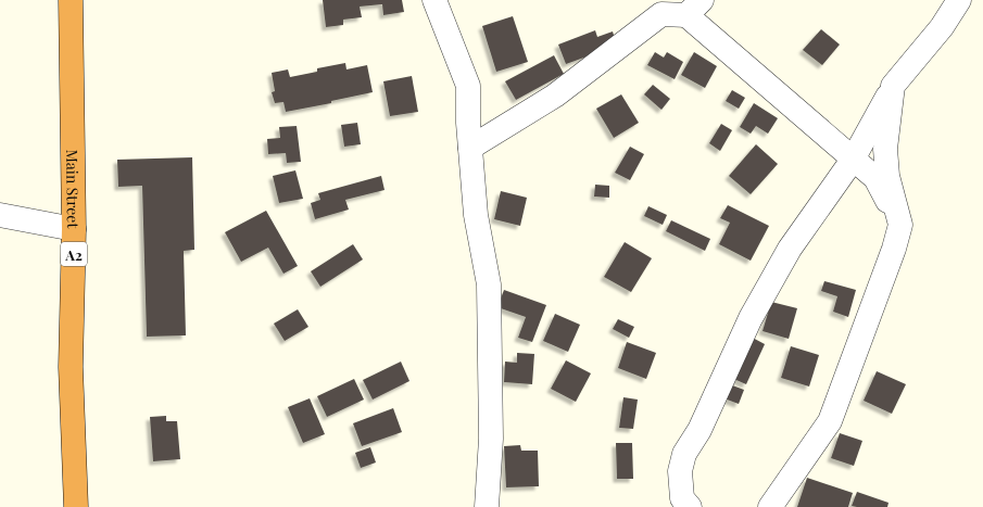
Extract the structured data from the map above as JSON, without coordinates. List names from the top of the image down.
{
  "streets": {
    "highway": ["Main Street", "A2"]
  }
}
